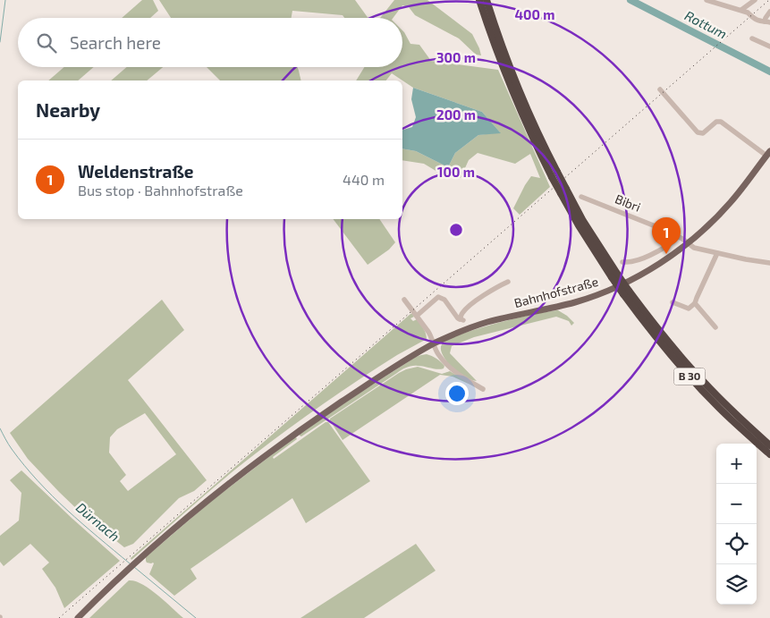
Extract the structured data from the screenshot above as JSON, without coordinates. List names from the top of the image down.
{
  "streets": {
    "highway": ["B 30"],
    "main road": ["Bahnhofstraße"],
    "street": ["Bibri"]
  },
  "crossings": [
    ["Bibri", "Bahnhofstraße"]
  ],
  "water": ["Rottum", "Dürnach"],
  "page": {
    "search": "Search here",
    "heading": "Nearby",
    "list": [
      {
        "mark": "1",
        "name": "Weldenstraße",
        "note": "Bus stop · Bahnhofstraße",
        "value": "440 m"
      }
    ],
    "pins": "1",
    "map_buttons": ["+", "−"]
  },
  "rings": [
    "400 m",
    "300 m",
    "200 m",
    "100 m"
  ]
}
